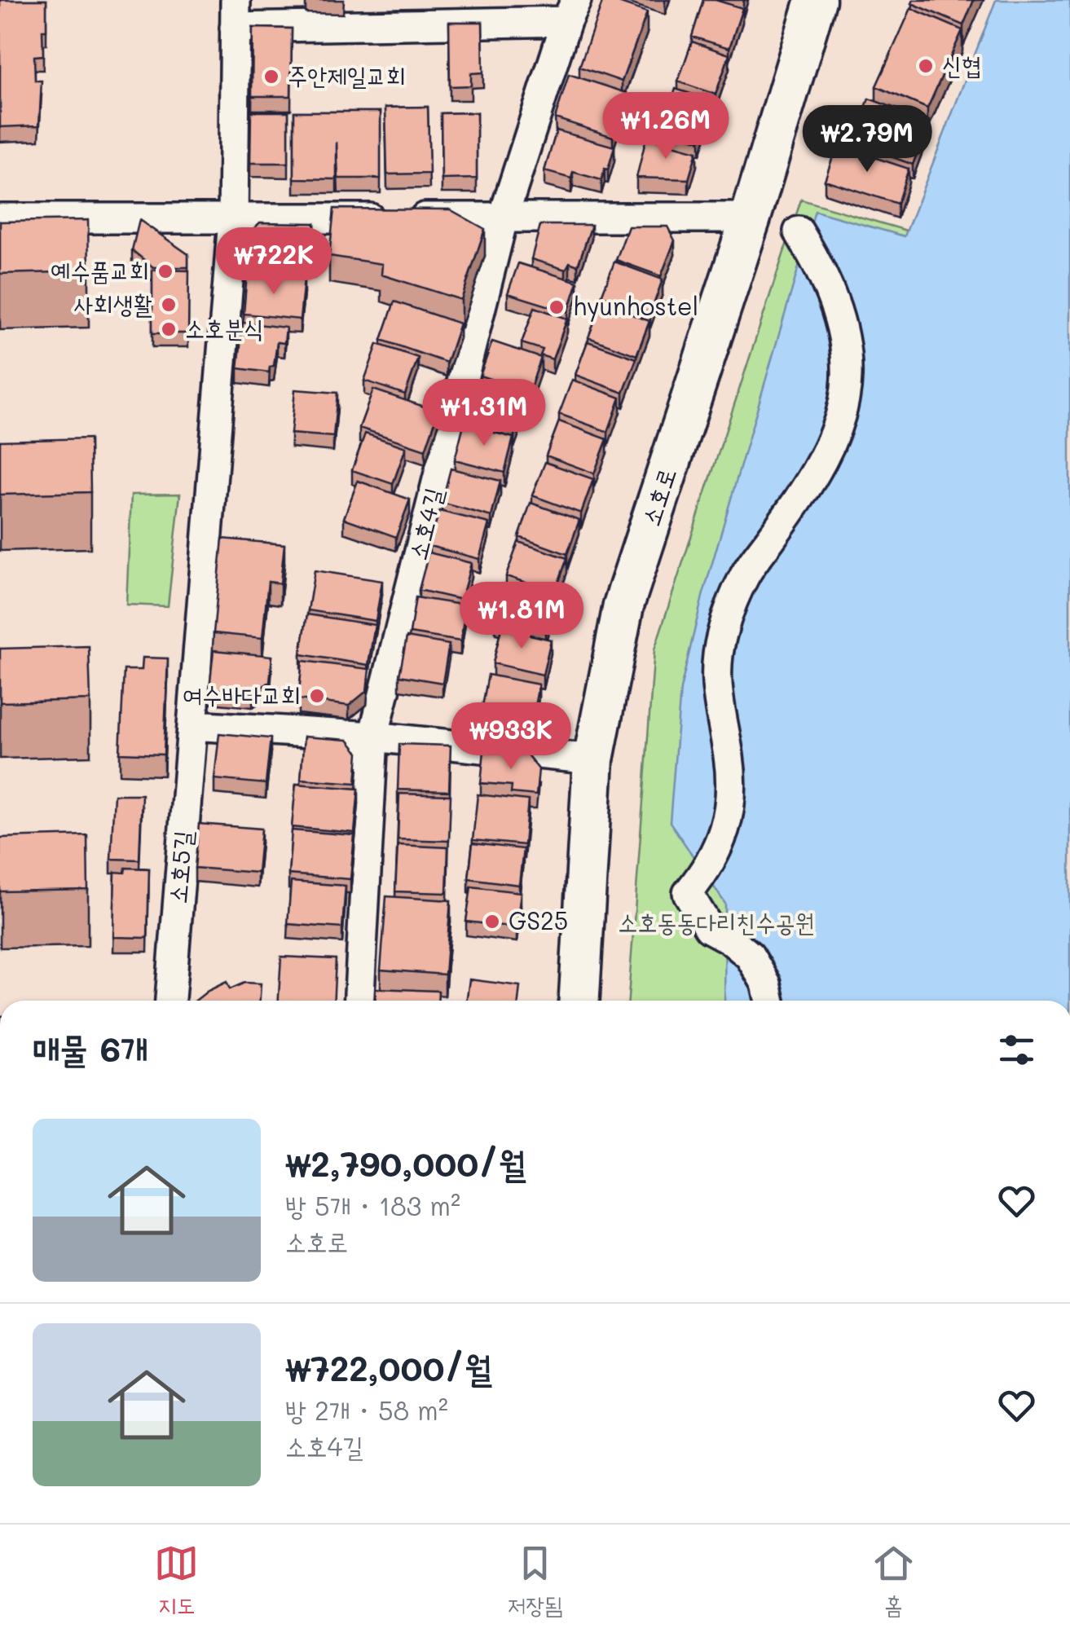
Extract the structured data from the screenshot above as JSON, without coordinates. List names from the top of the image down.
{
  "streets": {
    "street": ["소호로", "소호4길", "소호5길"]
  },
  "parks": ["소호동동다리친수공원"],
  "places": [
    "신협",
    "주안제일교회",
    "예수품교회",
    "사회생활",
    "hyunhostel",
    "소호분식",
    "여수바다교회",
    "GS25"
  ],
  "page": {
    "price": [
      "₩1.26M",
      "₩2.79M",
      "₩722K",
      "₩1.31M",
      "₩1.81M",
      "₩933K"
    ],
    "heading": "매물 6개",
    "list": [
      {
        "name": "₩2,790,000/월",
        "note": "방 5개 · 183 m² · 소호로"
      },
      {
        "name": "₩722,000/월",
        "note": "방 2개 · 58 m² · 소호4길"
      }
    ],
    "tabs": ["지도", "저장됨", "홈"]
  }
}
